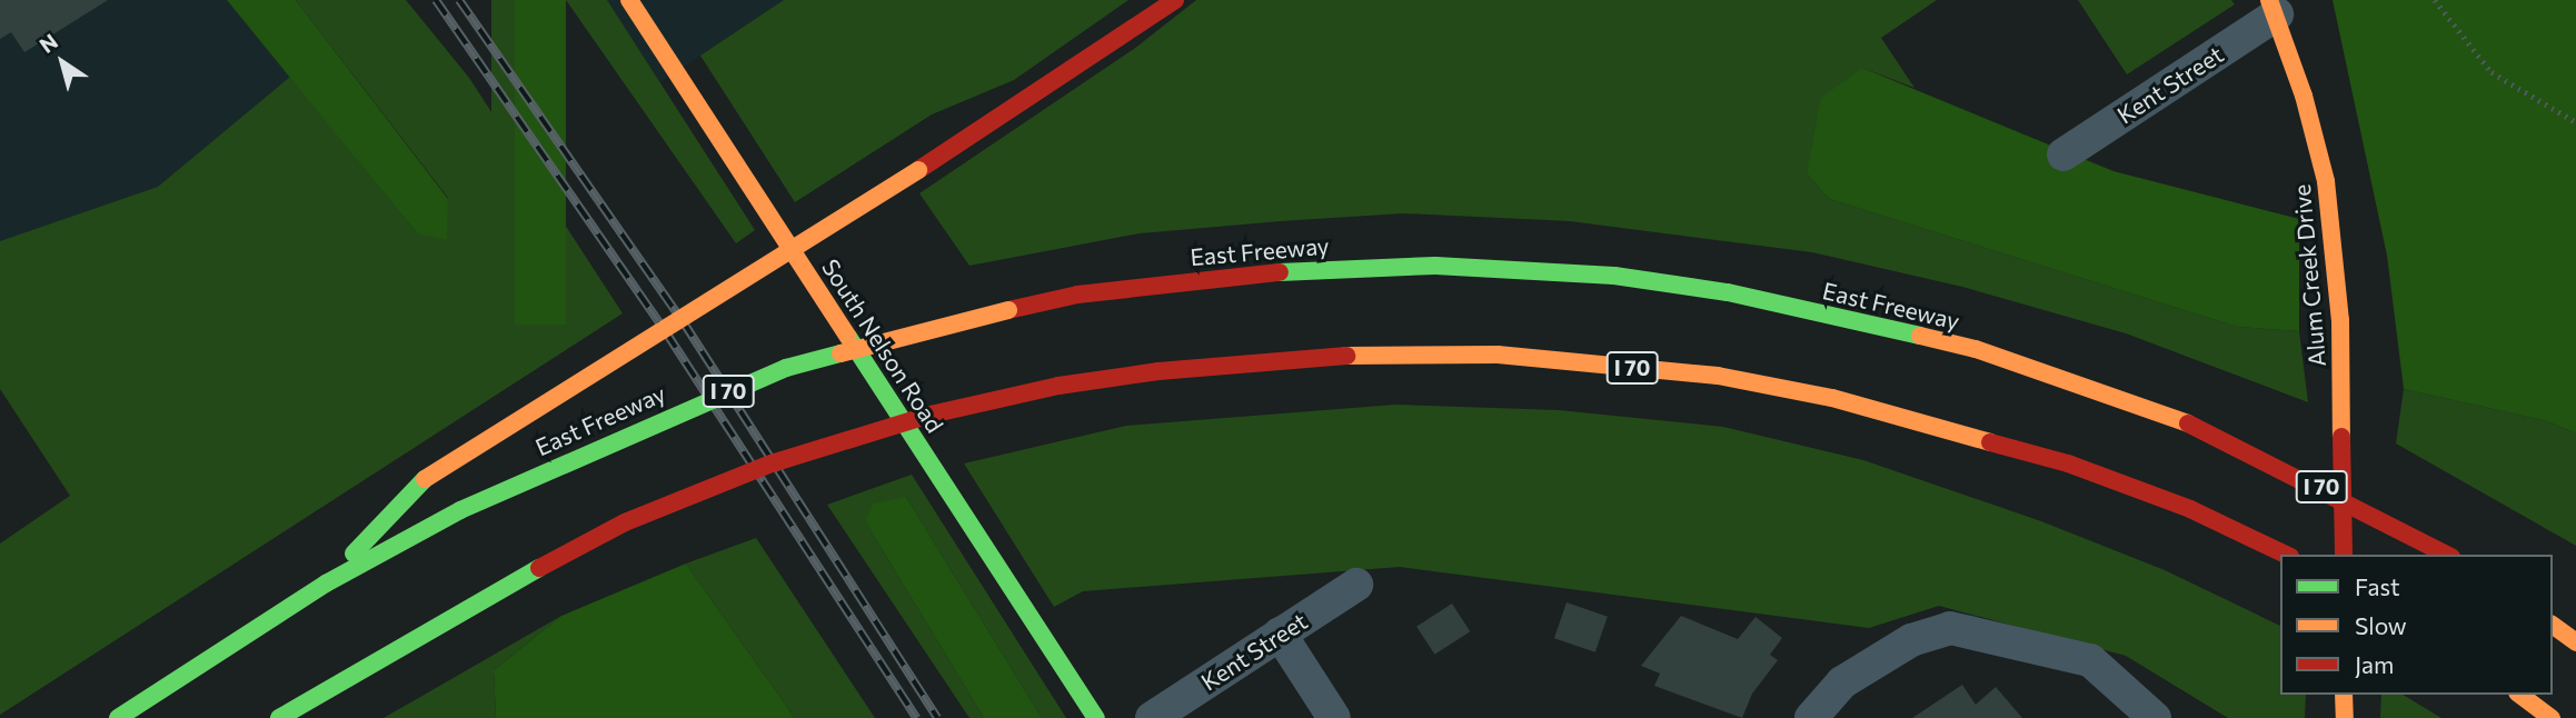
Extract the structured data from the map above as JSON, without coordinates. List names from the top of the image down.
{
  "streets": {
    "main road": [
      "East Freeway",
      "Alum Creek Drive",
      "South Nelson Road",
      "I 70"
    ],
    "street": ["Kent Street"]
  },
  "crossings": [
    ["Kent Street", "Alum Creek Drive"]
  ],
  "legend": ["Fast", "Slow", "Jam"],
  "north": "top left"
}
